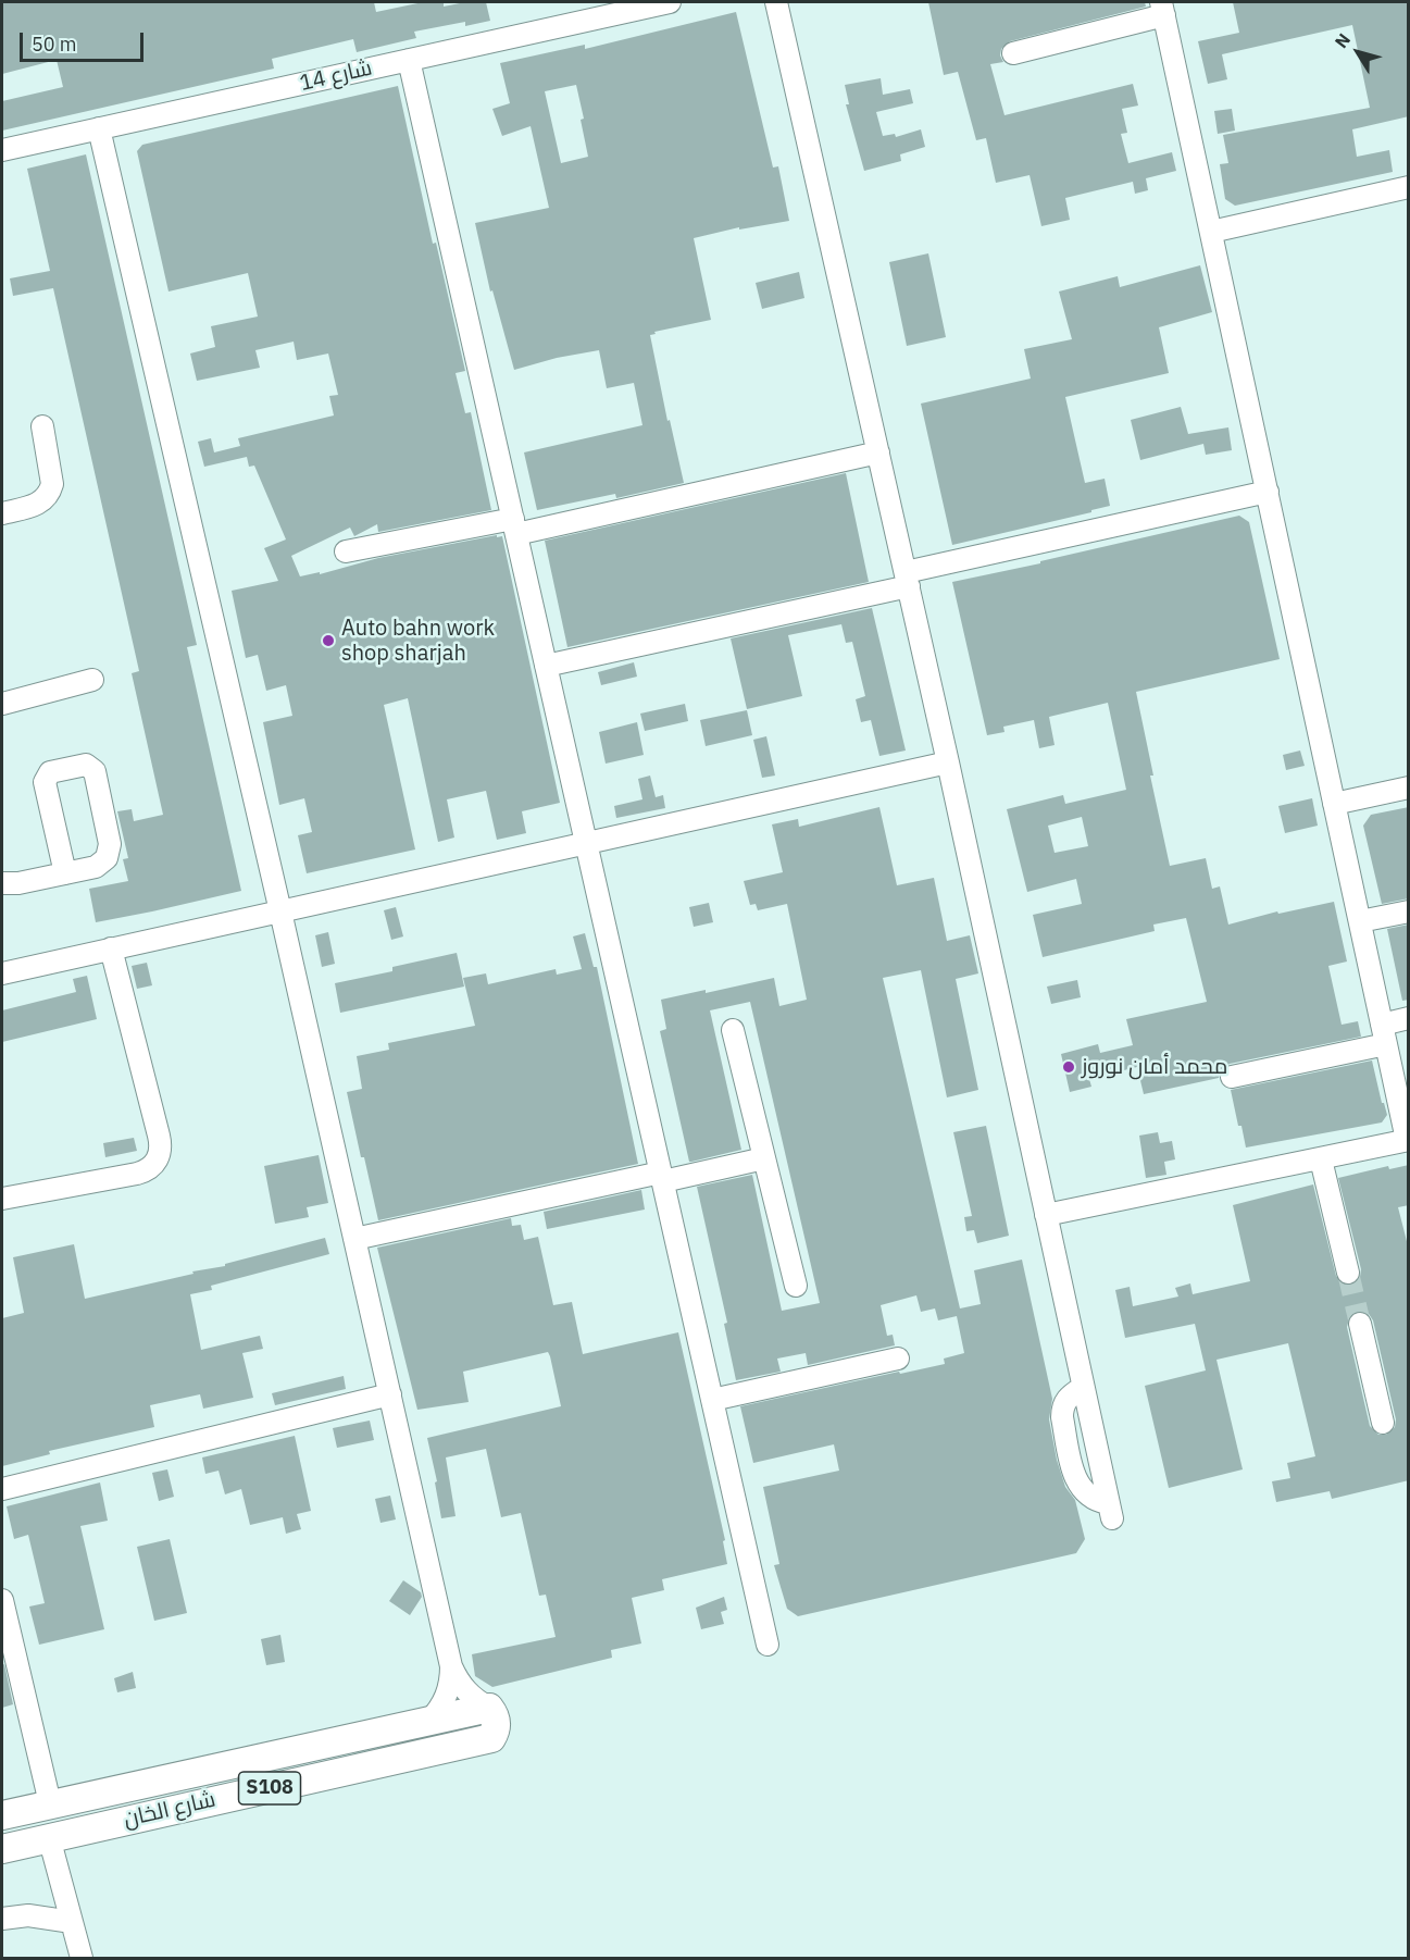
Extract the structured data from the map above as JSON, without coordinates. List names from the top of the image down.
{
  "streets": {
    "main road": ["S108", "شارع الخان"],
    "street": ["شارع 14"]
  },
  "places": ["Auto bahn work shop sharjah", "محمد أمان نوروز"],
  "scale_bar": "50 m",
  "north": "top left"
}
